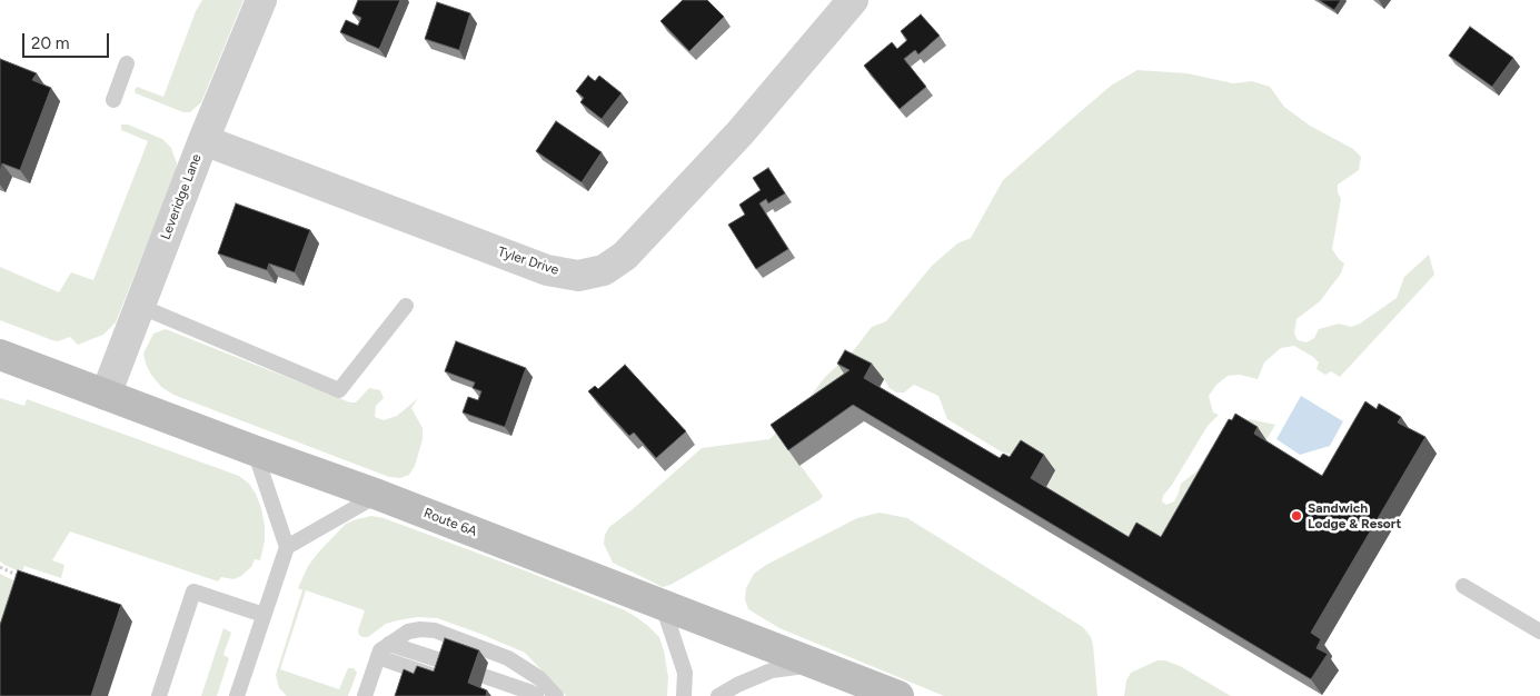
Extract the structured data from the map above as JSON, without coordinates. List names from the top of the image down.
{
  "streets": {
    "main road": ["Route 6A"],
    "street": ["Leveridge Lane", "Tyler Drive"]
  },
  "crossings": [
    ["Leveridge Lane", "Tyler Drive"],
    ["Leveridge Lane", "Route 6A"]
  ],
  "places": ["Sandwich Lodge & Resort"],
  "scale_bar": "20 m"
}
